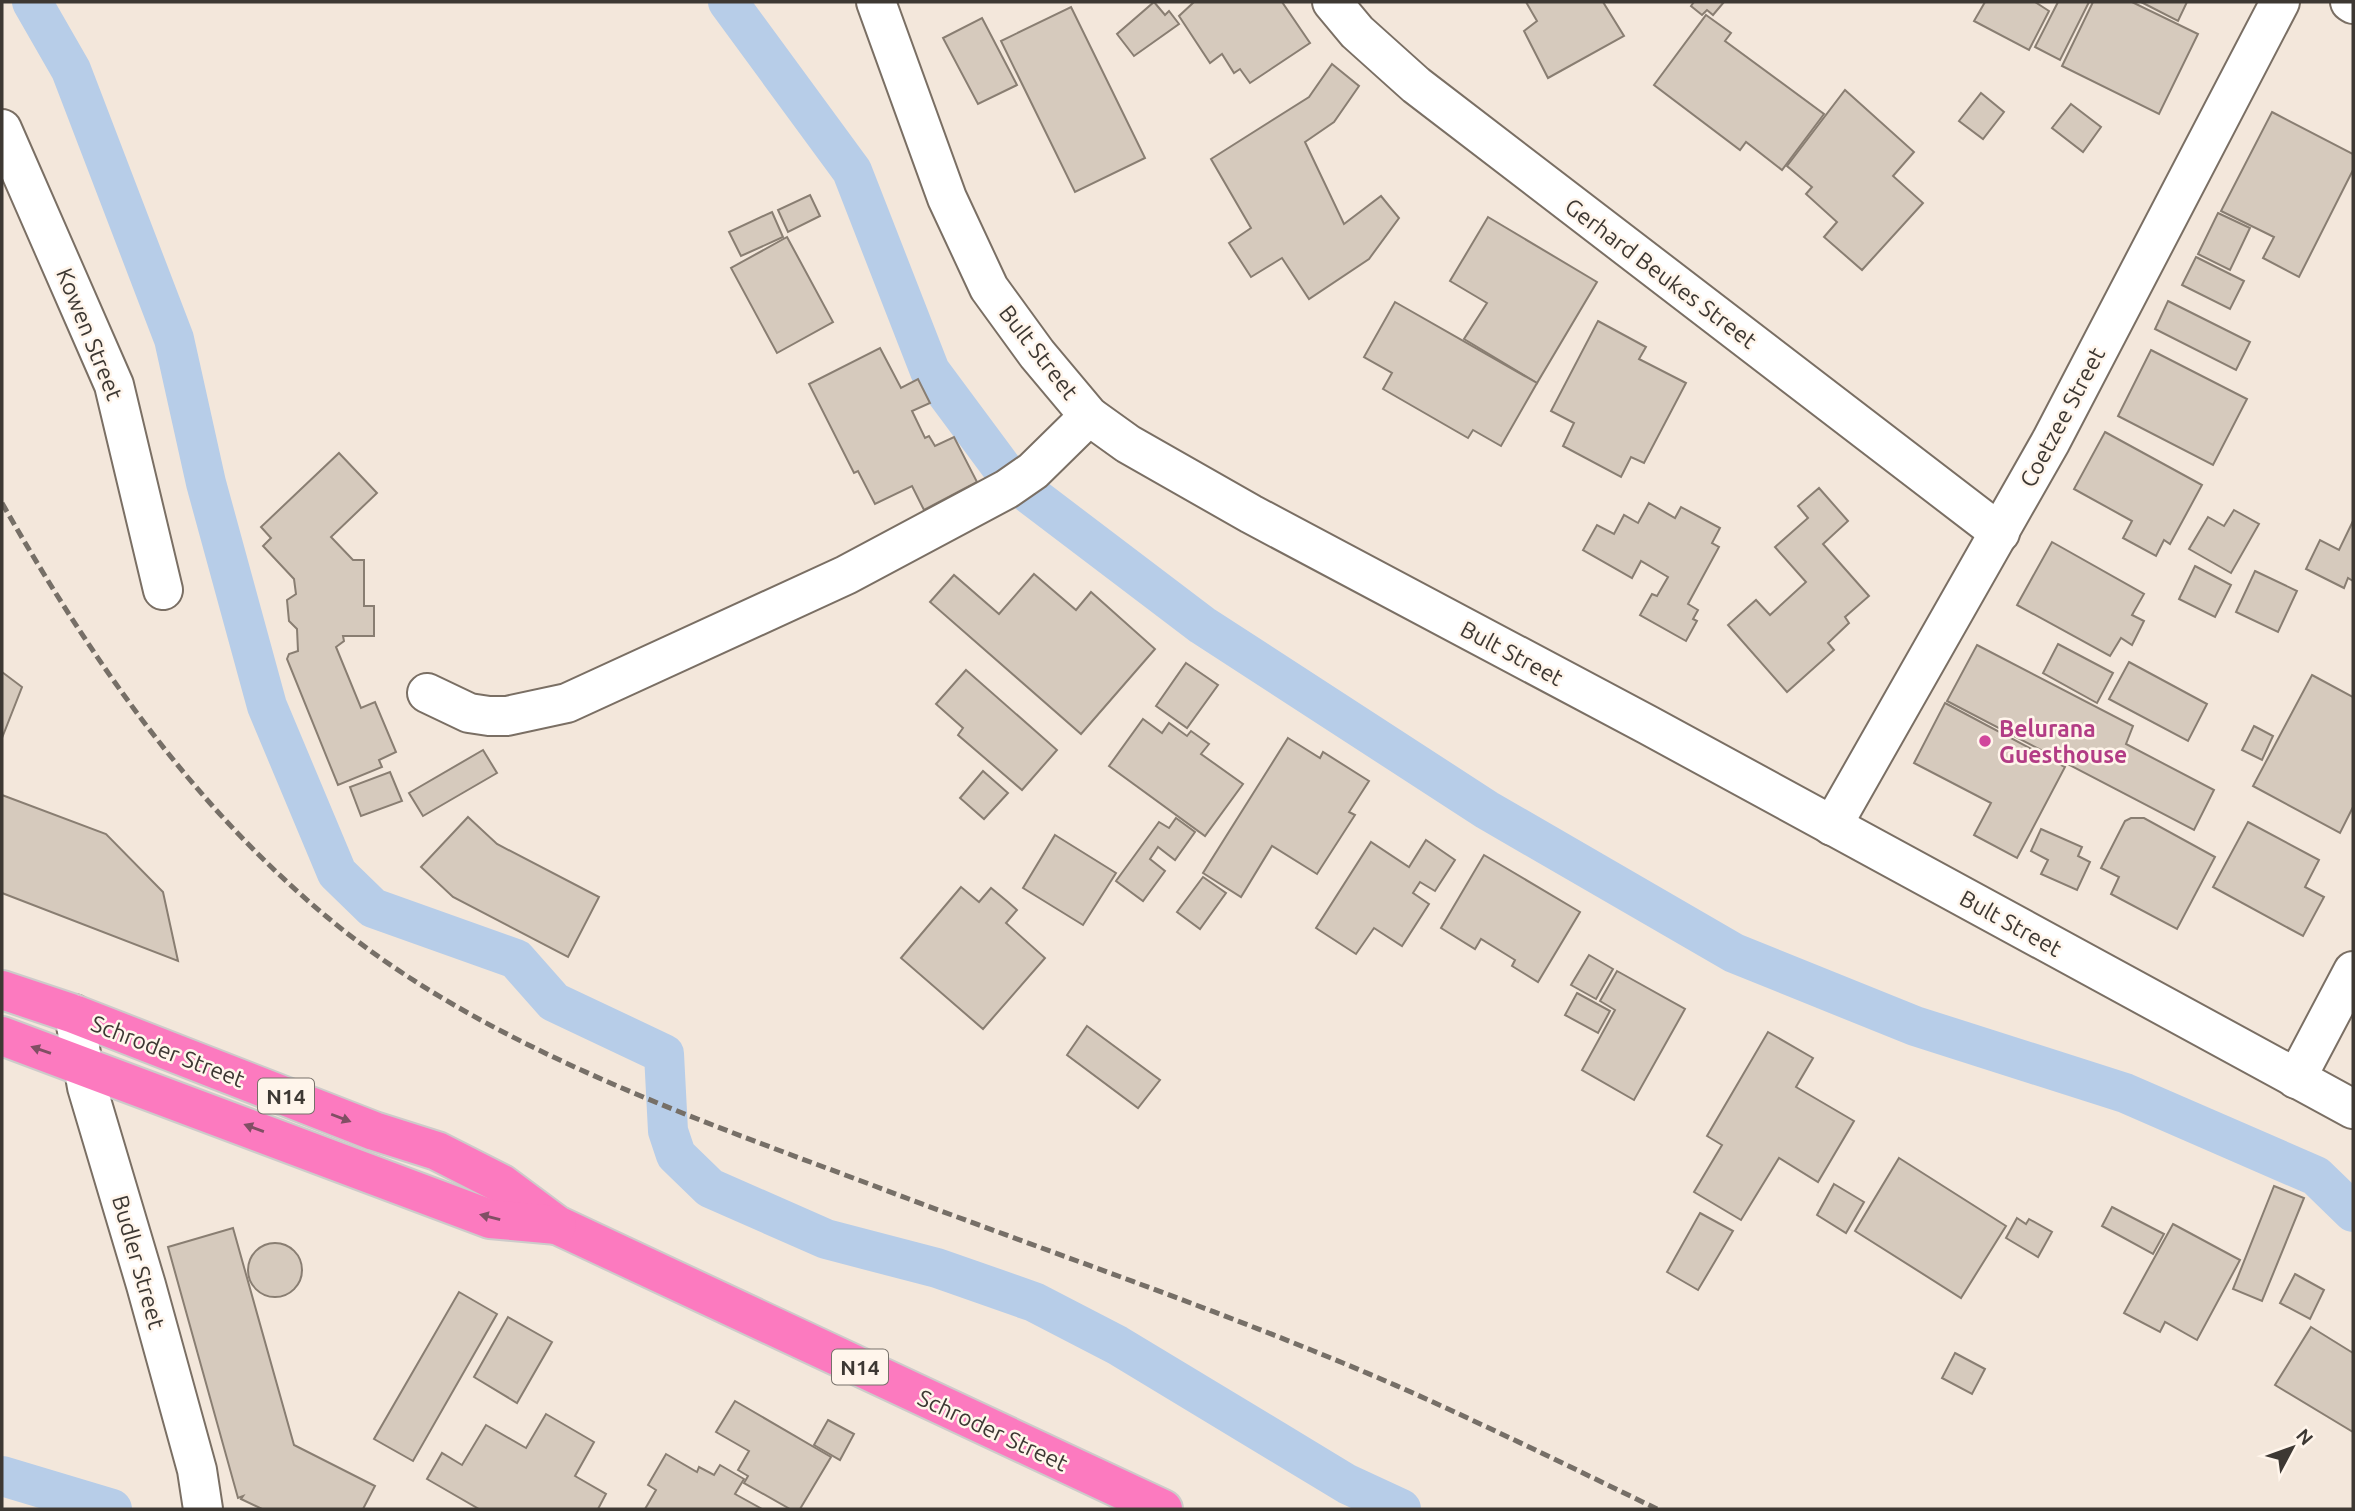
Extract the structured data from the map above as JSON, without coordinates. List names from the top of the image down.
{
  "streets": {
    "highway": ["Schroder Street", "N14"],
    "street": [
      "Gerhard Beukes Street",
      "Kowen Street",
      "Bult Street",
      "Coetzee Street",
      "Budler Street"
    ]
  },
  "crossings": [
    ["Gerhard Beukes Street", "Coetzee Street"],
    ["Bult Street", "Coetzee Street"],
    ["Schroder Street", "Budler Street"]
  ],
  "places": ["Belurana Guesthouse"],
  "north": "top right"
}
